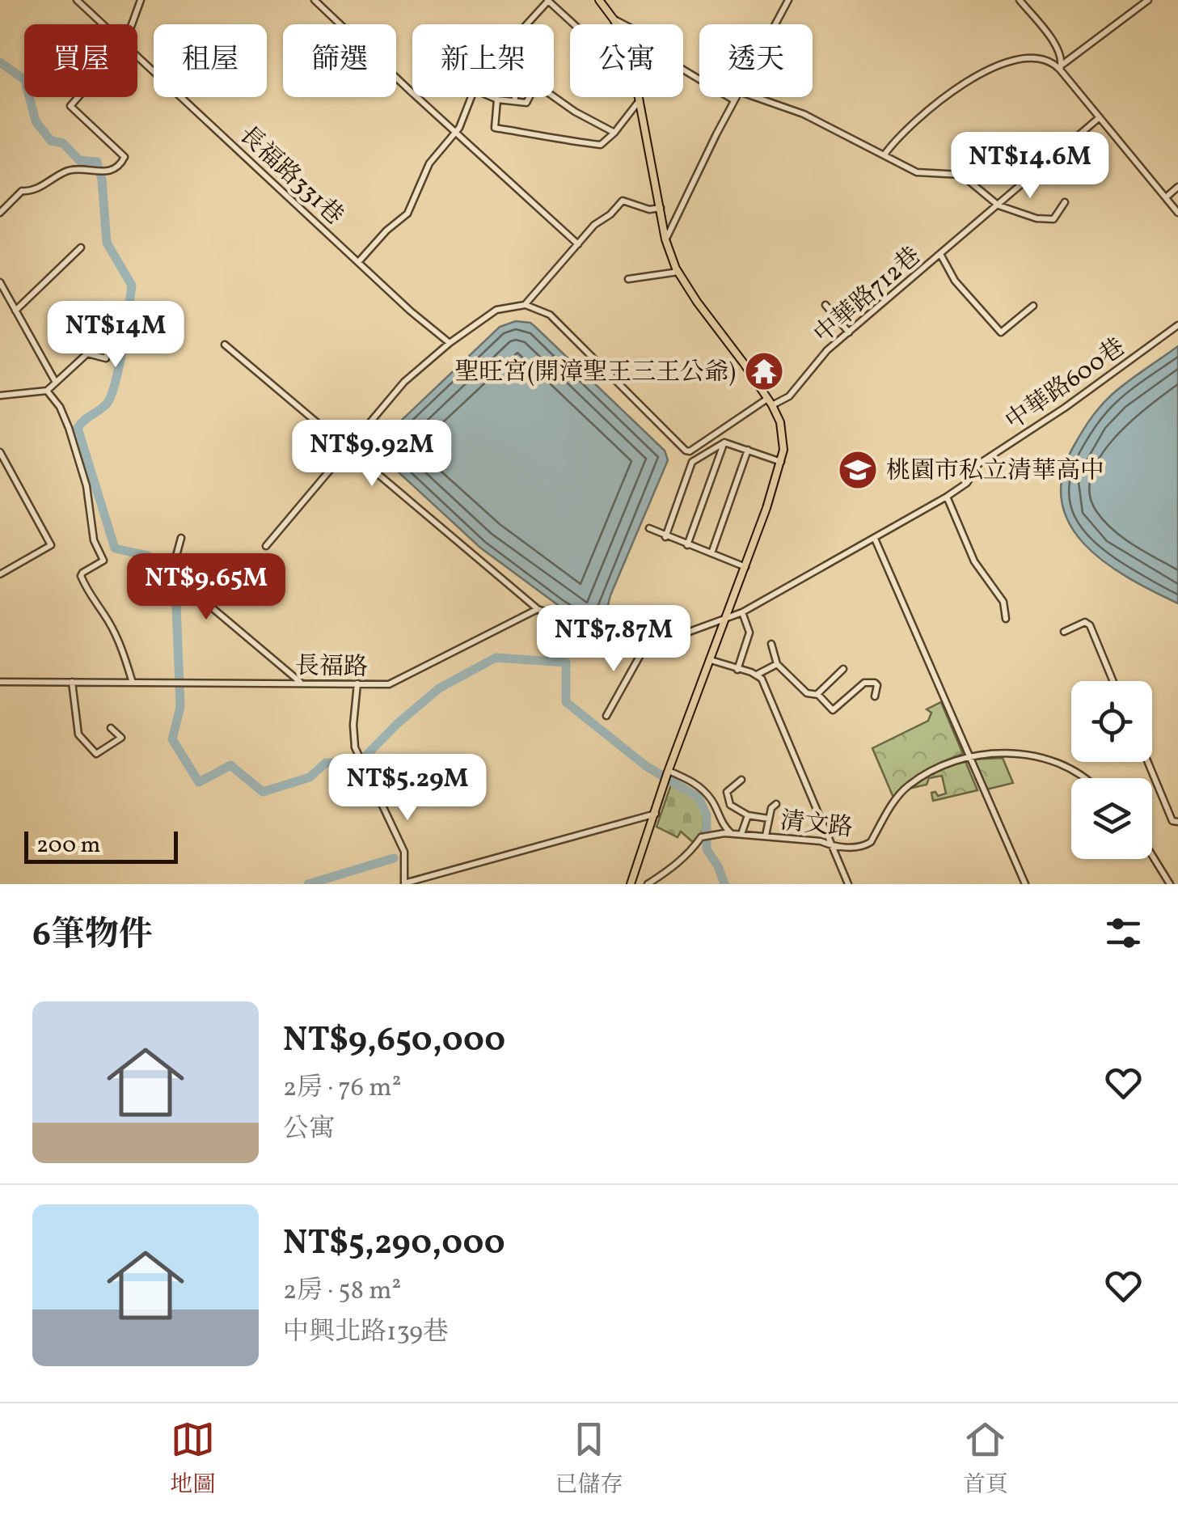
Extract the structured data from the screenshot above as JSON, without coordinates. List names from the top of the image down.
{
  "streets": {
    "street": [
      "長福路331巷",
      "中華路712巷",
      "中華路600巷",
      "長福路",
      "清文路"
    ]
  },
  "places": {
    "temple": ["聖旺宮(開漳聖王三王公爺)"],
    "school or university": ["桃園市私立清華高中"]
  },
  "scale_bar": "200 m",
  "page": {
    "chip": [
      "買屋",
      "租屋",
      "篩選",
      "新上架",
      "公寓",
      "透天"
    ],
    "price": [
      "NT$14.6M",
      "NT$14M",
      "NT$9.92M",
      "NT$9.65M",
      "NT$7.87M",
      "NT$5.29M"
    ],
    "scale": "200 m",
    "heading": "6筆物件",
    "list": [
      {
        "name": "NT$9,650,000",
        "note": "2房 · 76 m² · 公寓"
      },
      {
        "name": "NT$5,290,000",
        "note": "2房 · 58 m² · 中興北路139巷"
      }
    ],
    "tabs": ["地圖", "已儲存", "首頁"]
  }
}
